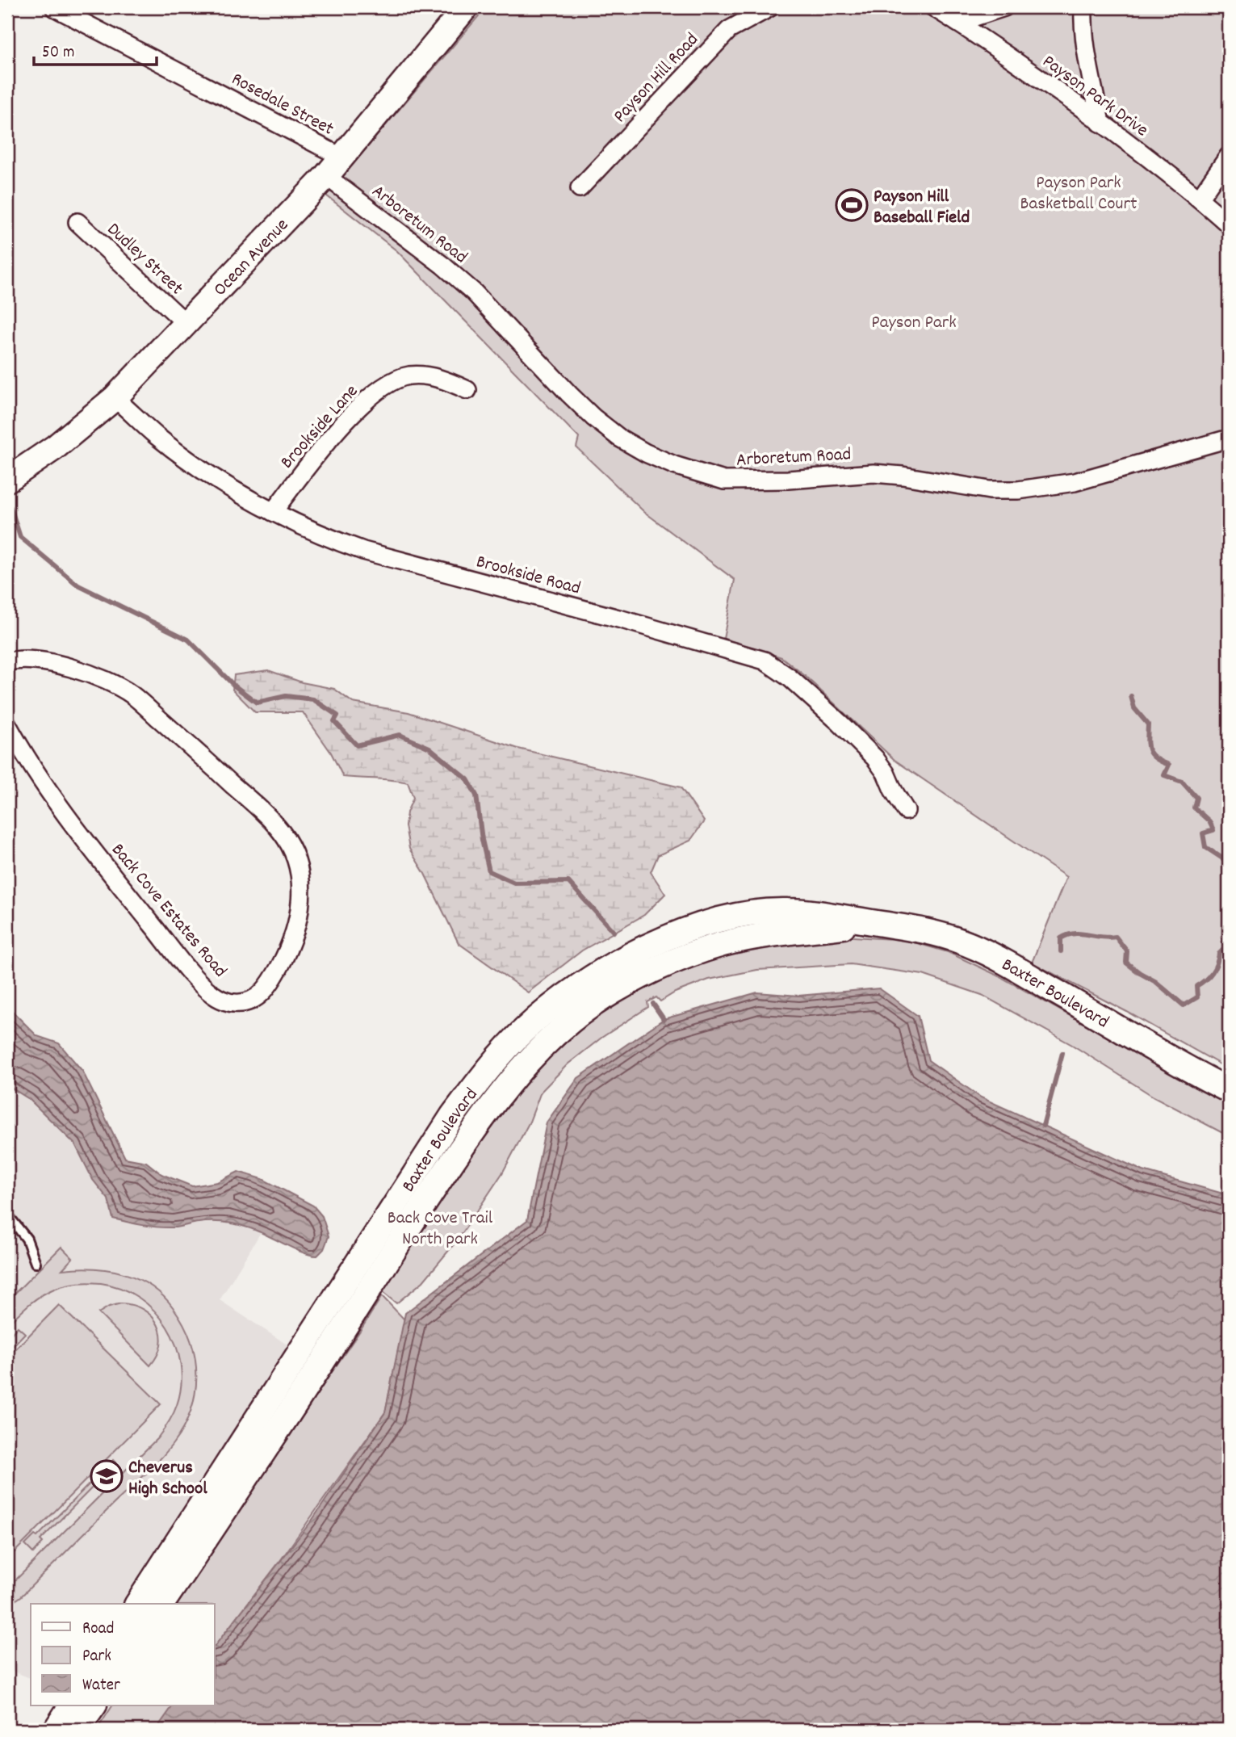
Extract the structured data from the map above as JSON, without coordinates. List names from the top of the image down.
{
  "streets": {
    "street": [
      "Payson Hill Road",
      "Payson Park Drive",
      "Rosedale Street",
      "Arboretum Road",
      "Ocean Avenue",
      "Dudley Street",
      "Brookside Lane",
      "Brookside Road",
      "Back Cove Estates Road",
      "Baxter Boulevard"
    ]
  },
  "crossings": [
    ["Rosedale Street", "Ocean Avenue"],
    ["Arboretum Road", "Ocean Avenue"],
    ["Ocean Avenue", "Dudley Street"],
    ["Ocean Avenue", "Brookside Road"],
    ["Brookside Lane", "Brookside Road"]
  ],
  "parks": ["Payson Park Basketball Court", "Payson Park", "Back Cove Trail North park"],
  "places": {
    "sports": ["Payson Hill Baseball Field"],
    "school or university": ["Cheverus High School"]
  },
  "legend": ["Road", "Park", "Water"],
  "scale_bar": "50 m"
}
